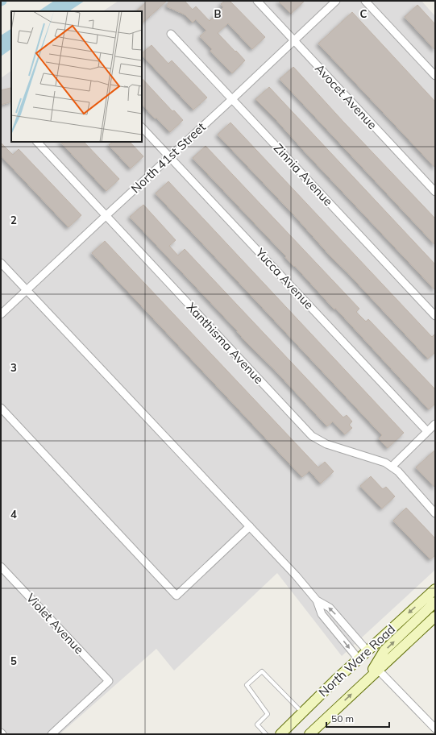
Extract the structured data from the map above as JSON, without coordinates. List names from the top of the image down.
{
  "streets": {
    "main road": ["North Ware Road"],
    "street": [
      "Avocet Avenue",
      "North 41st Street",
      "Zinnia Avenue",
      "Yucca Avenue",
      "Xanthisma Avenue",
      "Violet Avenue"
    ]
  },
  "crossings": [
    ["Avocet Avenue", "North 41st Street"],
    ["North 41st Street", "Zinnia Avenue"],
    ["North 41st Street", "Yucca Avenue"],
    ["North 41st Street", "Xanthisma Avenue"]
  ],
  "scale_bar": "50 m",
  "grid": {
    "columns": ["B", "C"],
    "rows": [
      "2",
      "3",
      "4",
      "5"
    ]
  }
}
